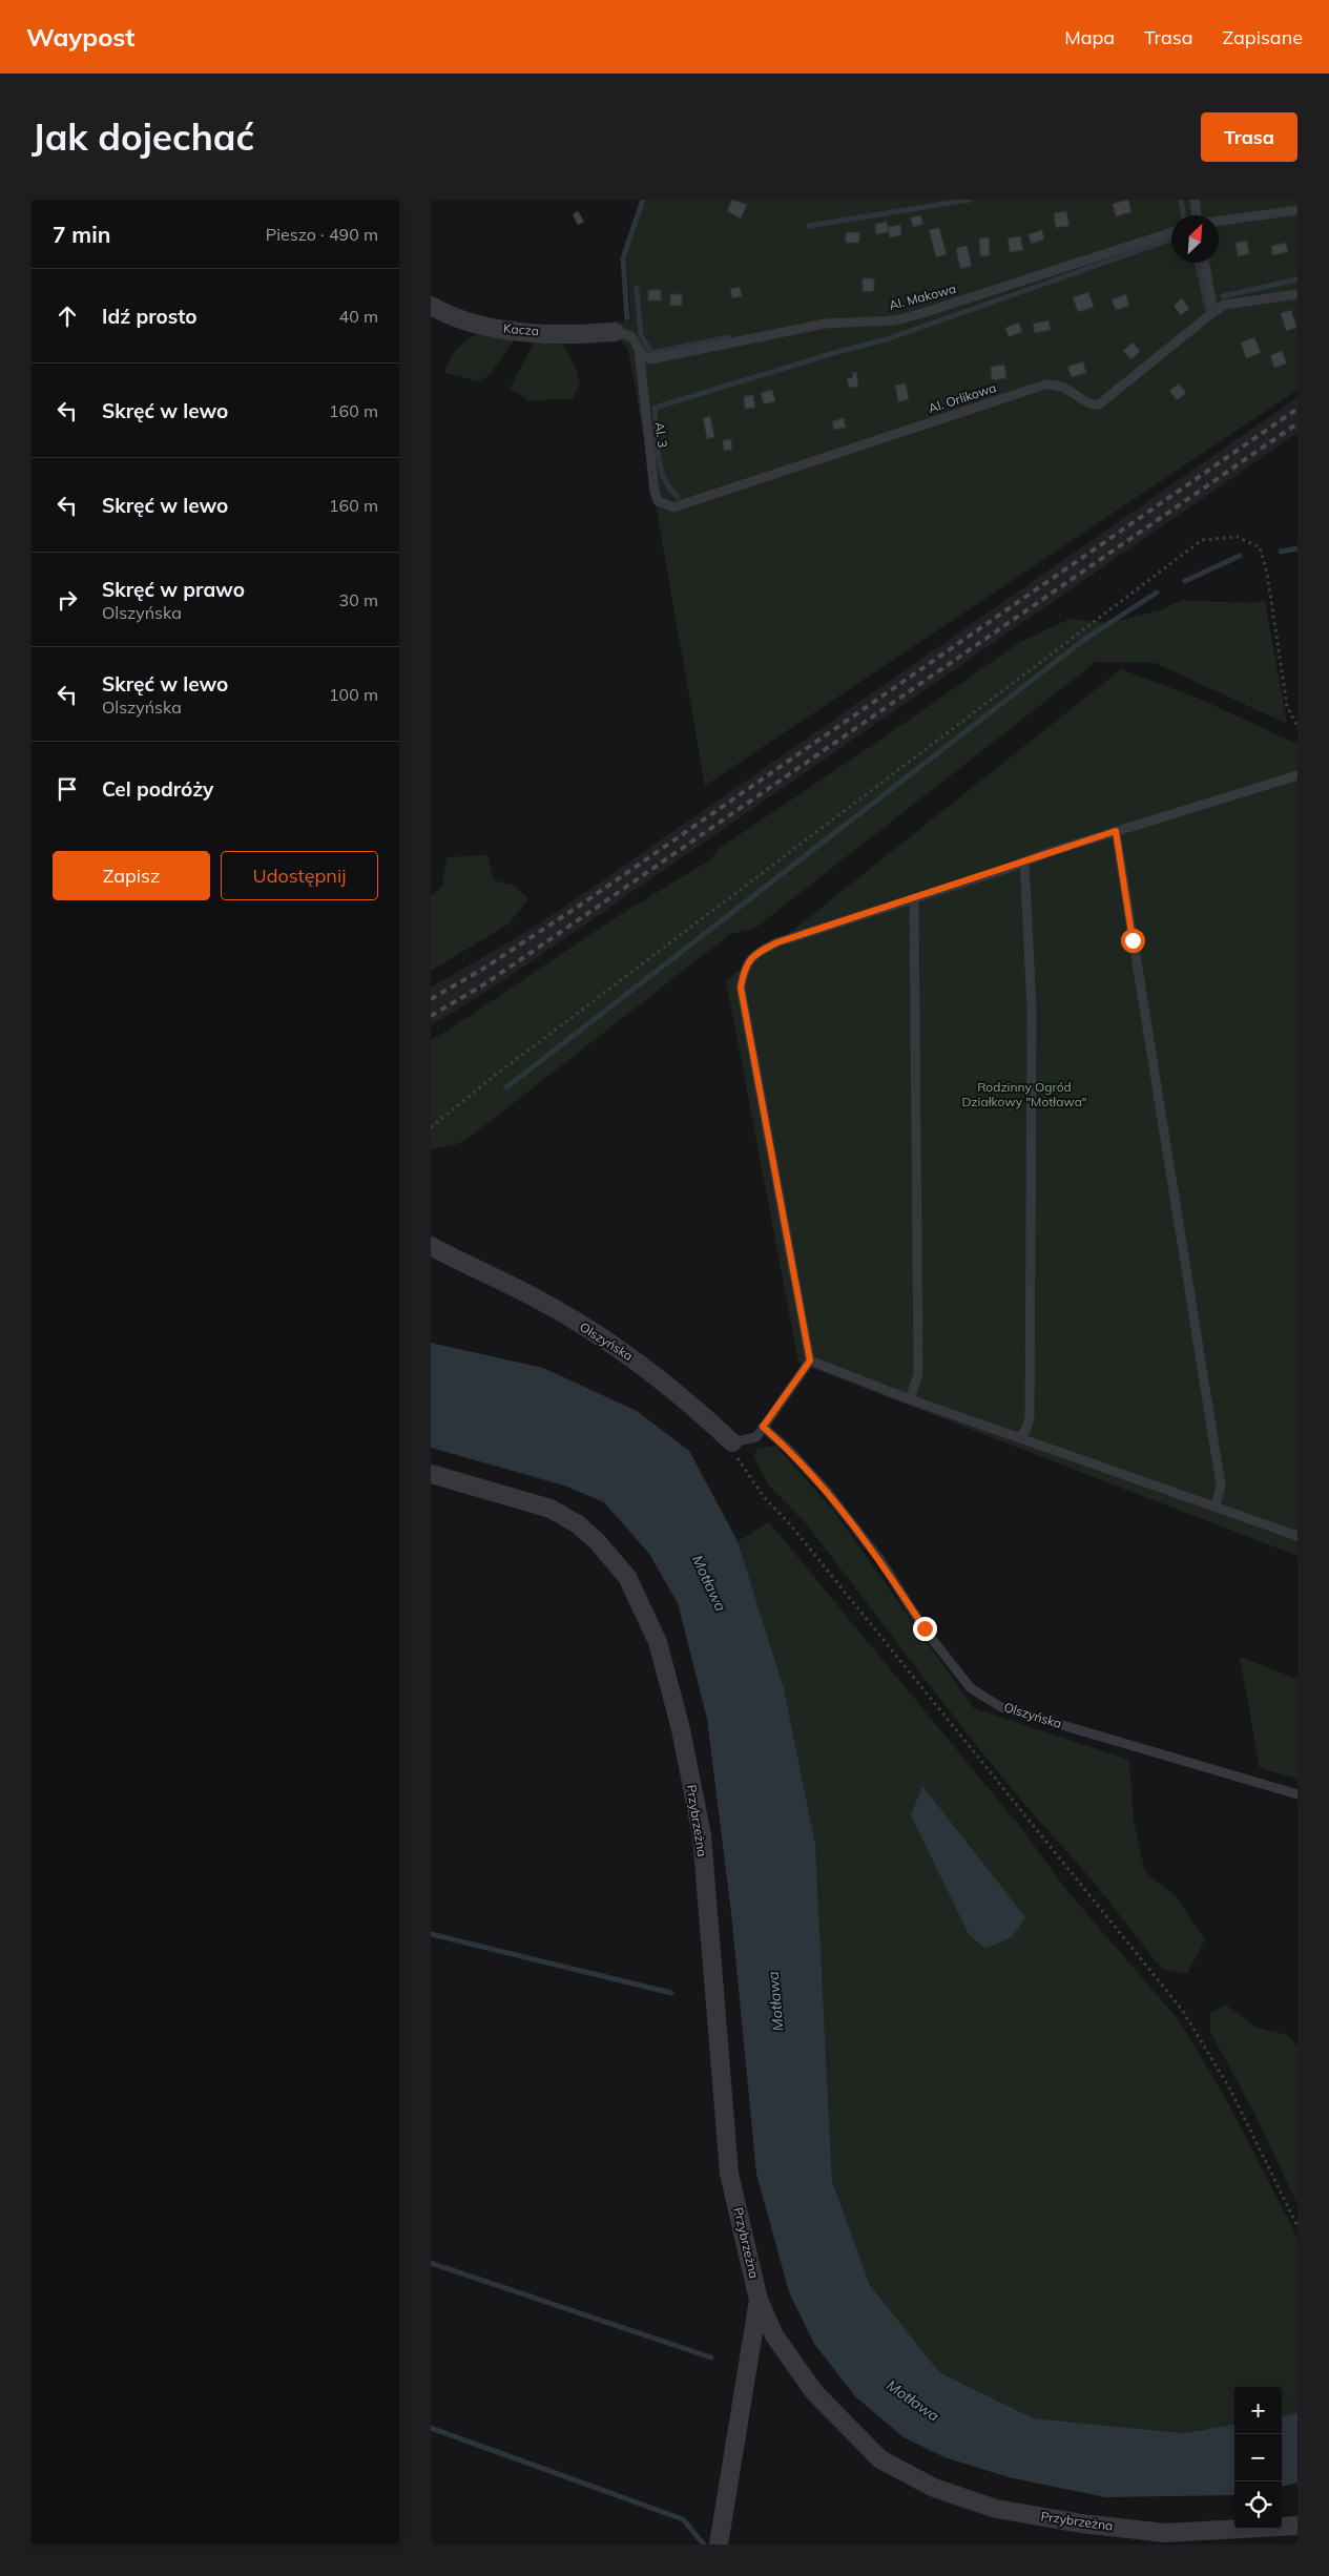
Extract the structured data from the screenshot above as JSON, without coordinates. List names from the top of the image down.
{
  "streets": {
    "street": ["Kacza", "Olszyńska", "Przybrzeżna"],
    "lane": ["Al. Makowa", "Al. Orlikowa", "Al. 3"]
  },
  "crossings": [
    ["Al. Makowa", "Kacza"],
    ["Al. Makowa", "Al. 3"],
    ["Al. Orlikowa", "Al. 3"]
  ],
  "water": ["Motława"],
  "parks": ["Rodzinny Ogród Działkowy \"Motława\""],
  "north": "top right",
  "page": {
    "header": "Waypost",
    "nav": ["Mapa", "Trasa", "Zapisane"],
    "buttons": [
      "Trasa",
      ["Zapisz", "Udostępnij"]
    ],
    "title": "Jak dojechać",
    "heading": ["7 min", "Pieszo · 490 m"],
    "list": [
      ["Idź prosto", "40 m"],
      ["Skręć w lewo", "160 m"],
      ["Skręć w lewo", "160 m"],
      ["Skręć w prawo", "Olszyńska", "30 m"],
      ["Skręć w lewo", "Olszyńska", "100 m"],
      "Cel podróży"
    ],
    "map_buttons": ["+", "−"]
  }
}
